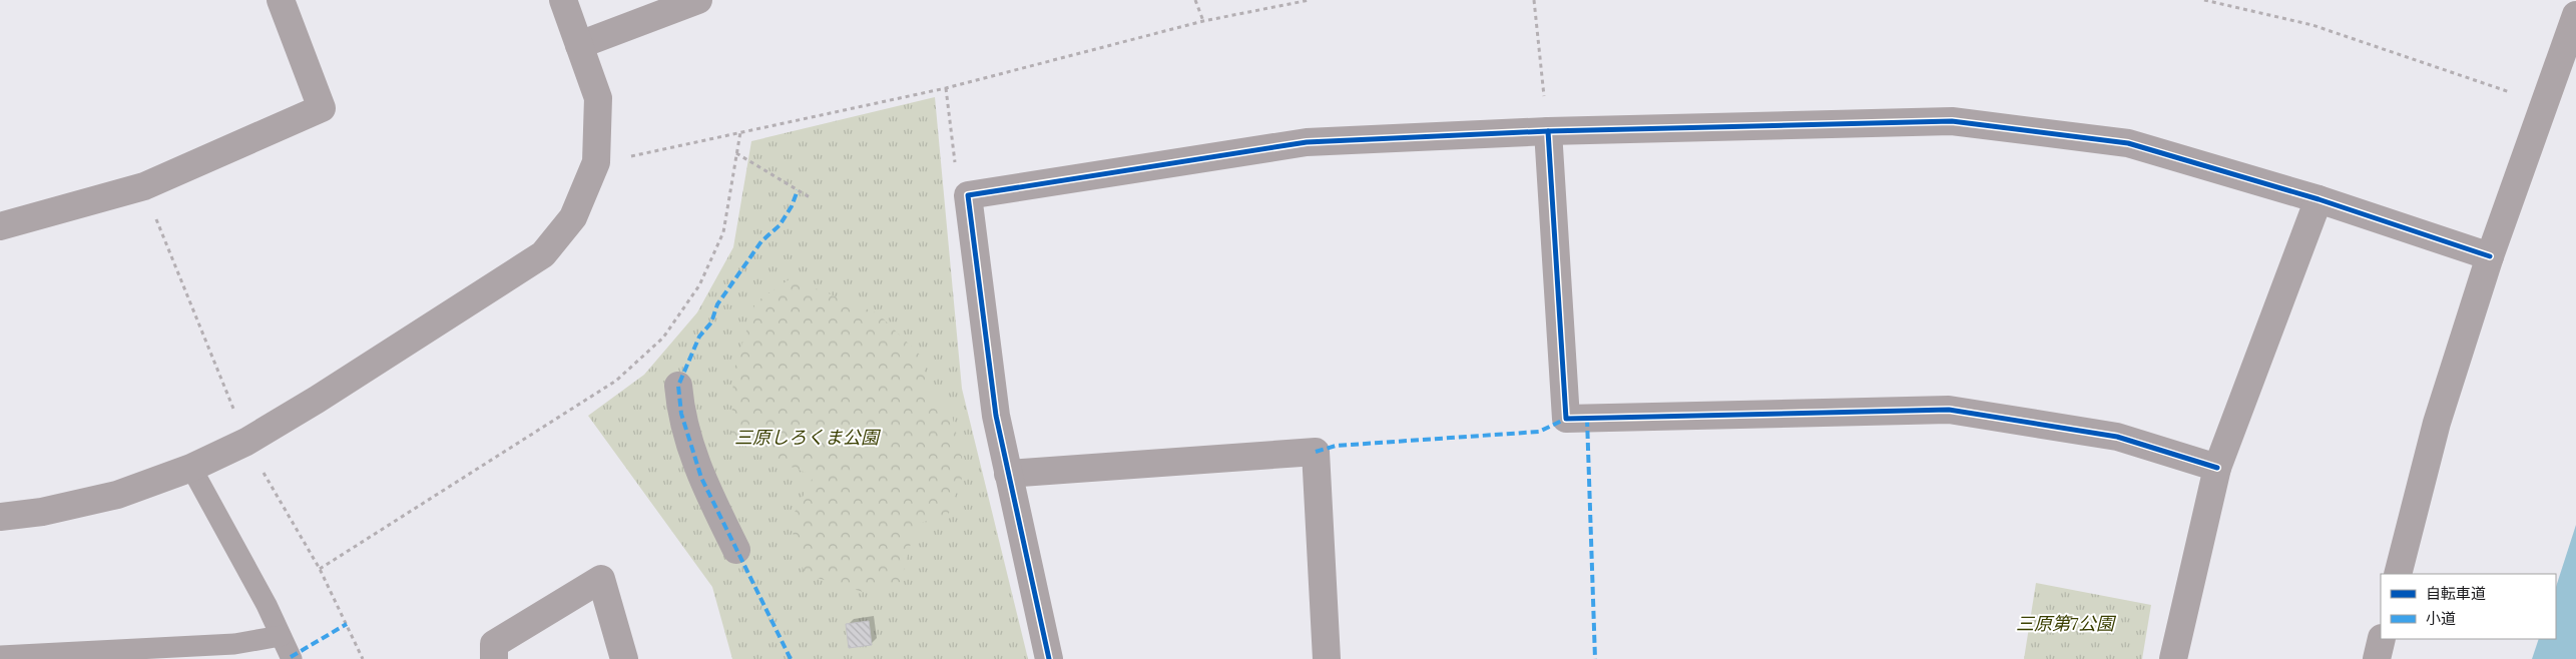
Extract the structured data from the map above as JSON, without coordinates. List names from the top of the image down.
{
  "parks": ["三原しろくま公園", "三原第7公園"],
  "legend": ["自転車道", "小道"]
}
